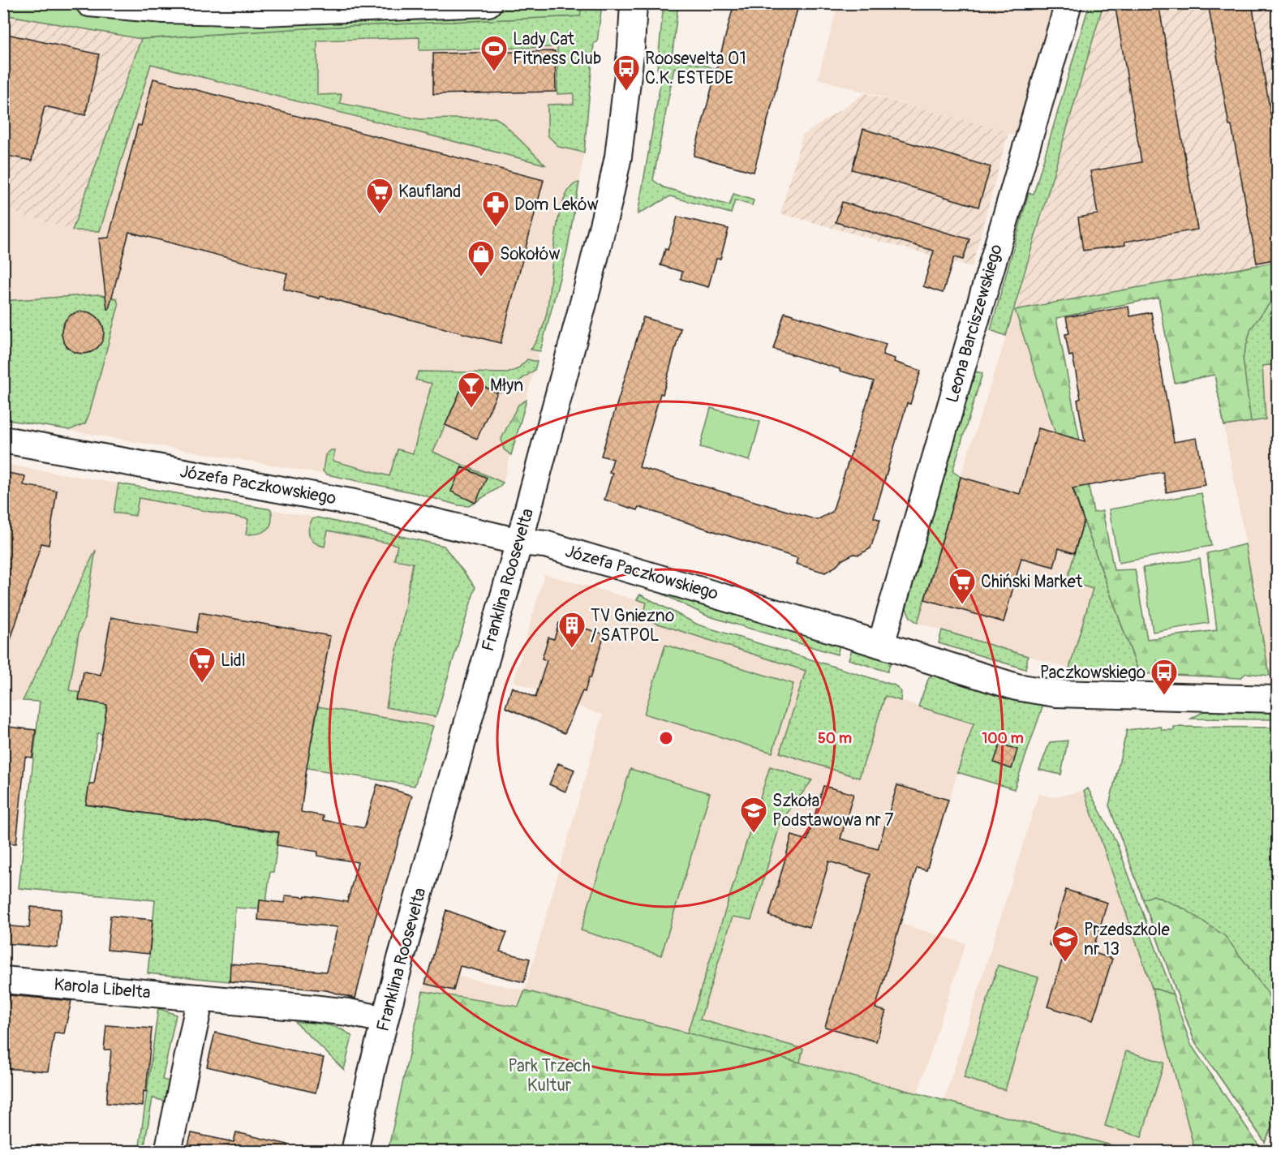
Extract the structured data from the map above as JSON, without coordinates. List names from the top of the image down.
{
  "streets": {
    "street": [
      "Leona Barciszewskiego",
      "Józefa Paczkowskiego",
      "Franklina Roosevelta",
      "Karola Libelta"
    ]
  },
  "crossings": [
    ["Leona Barciszewskiego", "Józefa Paczkowskiego"],
    ["Józefa Paczkowskiego", "Franklina Roosevelta"],
    ["Franklina Roosevelta", "Karola Libelta"]
  ],
  "parks": ["Park Trzech Kultur"],
  "places": {
    "sports": ["Lady Cat Fitness Club"],
    "bus stop": ["Roosevelta 01 C.K. ESTEDE", "Paczkowskiego"],
    "supermarket": ["Kaufland", "Chiński Market", "Lidl"],
    "pharmacy": ["Dom Leków"],
    "shop": ["Sokołów"],
    "bar": ["Młyn"],
    "building": ["TV Gniezno / SATPOL"],
    "school or university": ["Szkoła Podstawowa nr 7", "Przedszkole nr 13"]
  },
  "rings": ["50 m", "100 m"]
}
